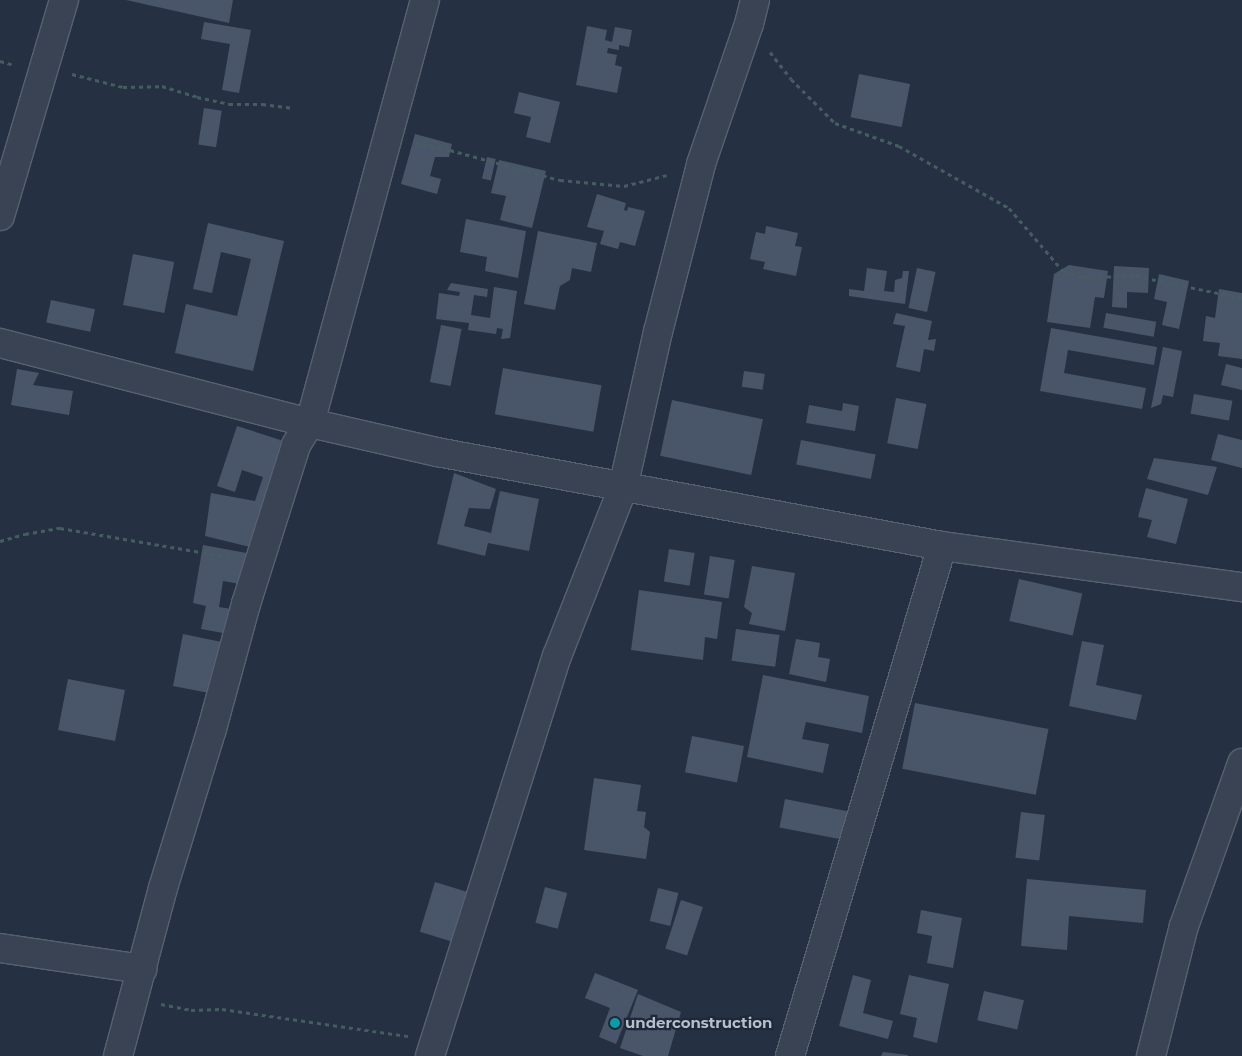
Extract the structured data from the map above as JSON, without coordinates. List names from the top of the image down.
{
  "places": ["underconstruction"]
}
